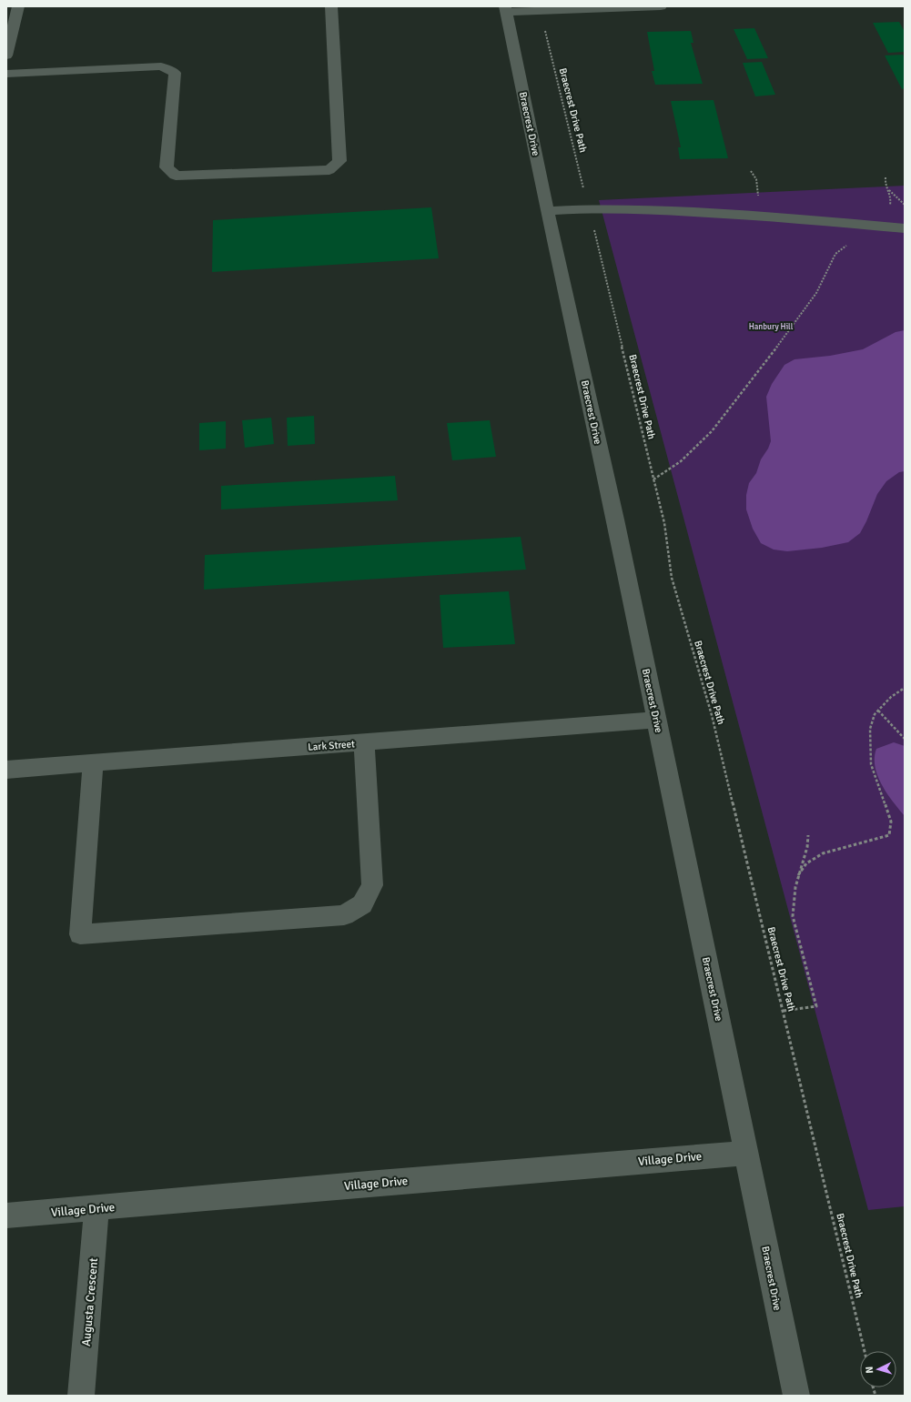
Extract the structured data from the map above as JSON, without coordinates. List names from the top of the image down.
{
  "streets": {
    "street": [
      "Braecrest Drive",
      "Lark Street",
      "Village Drive",
      "Augusta Crescent"
    ],
    "path": ["Braecrest Drive Path"]
  },
  "crossings": [
    ["Braecrest Drive", "Lark Street"],
    ["Braecrest Drive", "Village Drive"],
    ["Village Drive", "Augusta Crescent"]
  ],
  "parks": ["Hanbury Hill"],
  "north": "left"
}
